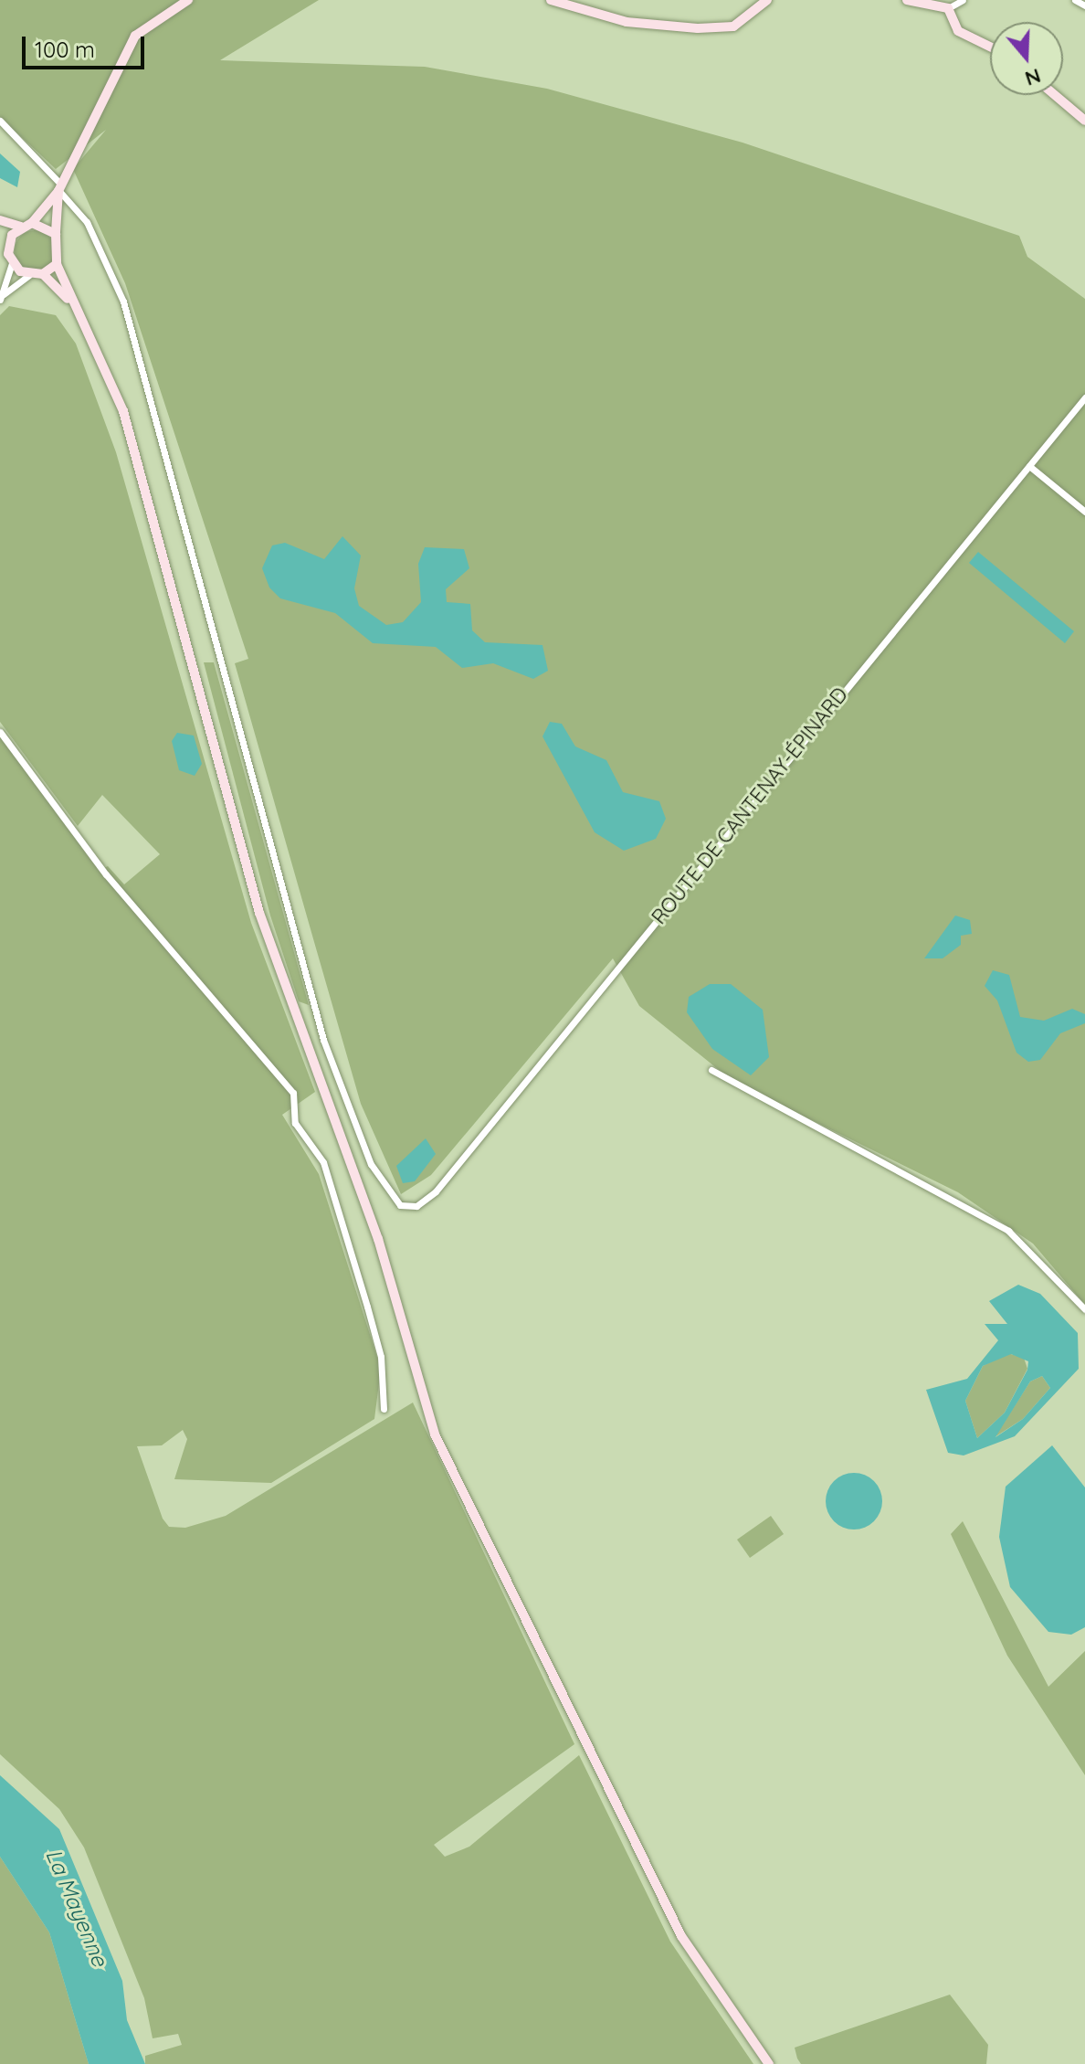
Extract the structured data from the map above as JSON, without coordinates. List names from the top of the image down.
{
  "streets": {
    "street": ["ROUTE DE CANTENAY-ÉPINARD"]
  },
  "water": ["La Mayenne"],
  "scale_bar": "100 m",
  "north": "bottom"
}
